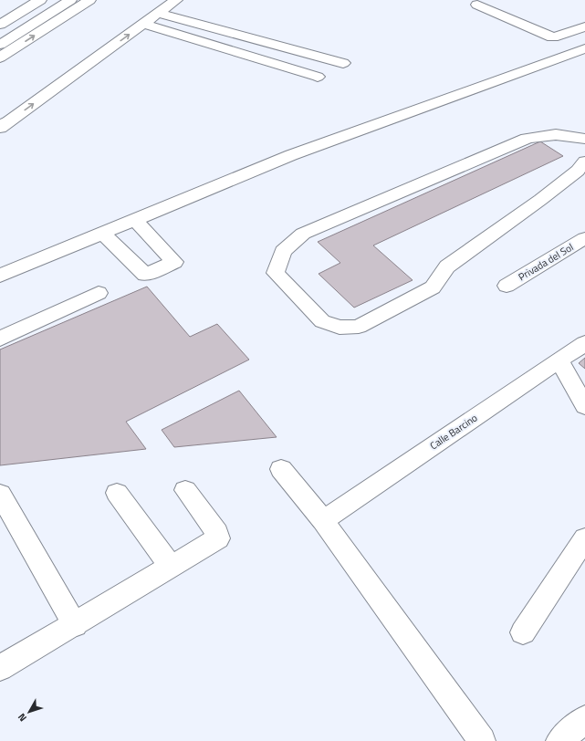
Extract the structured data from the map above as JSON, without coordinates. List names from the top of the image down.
{
  "streets": {
    "main road": ["Privada del Sol", "Calle Barcino"]
  },
  "north": "bottom left"
}
